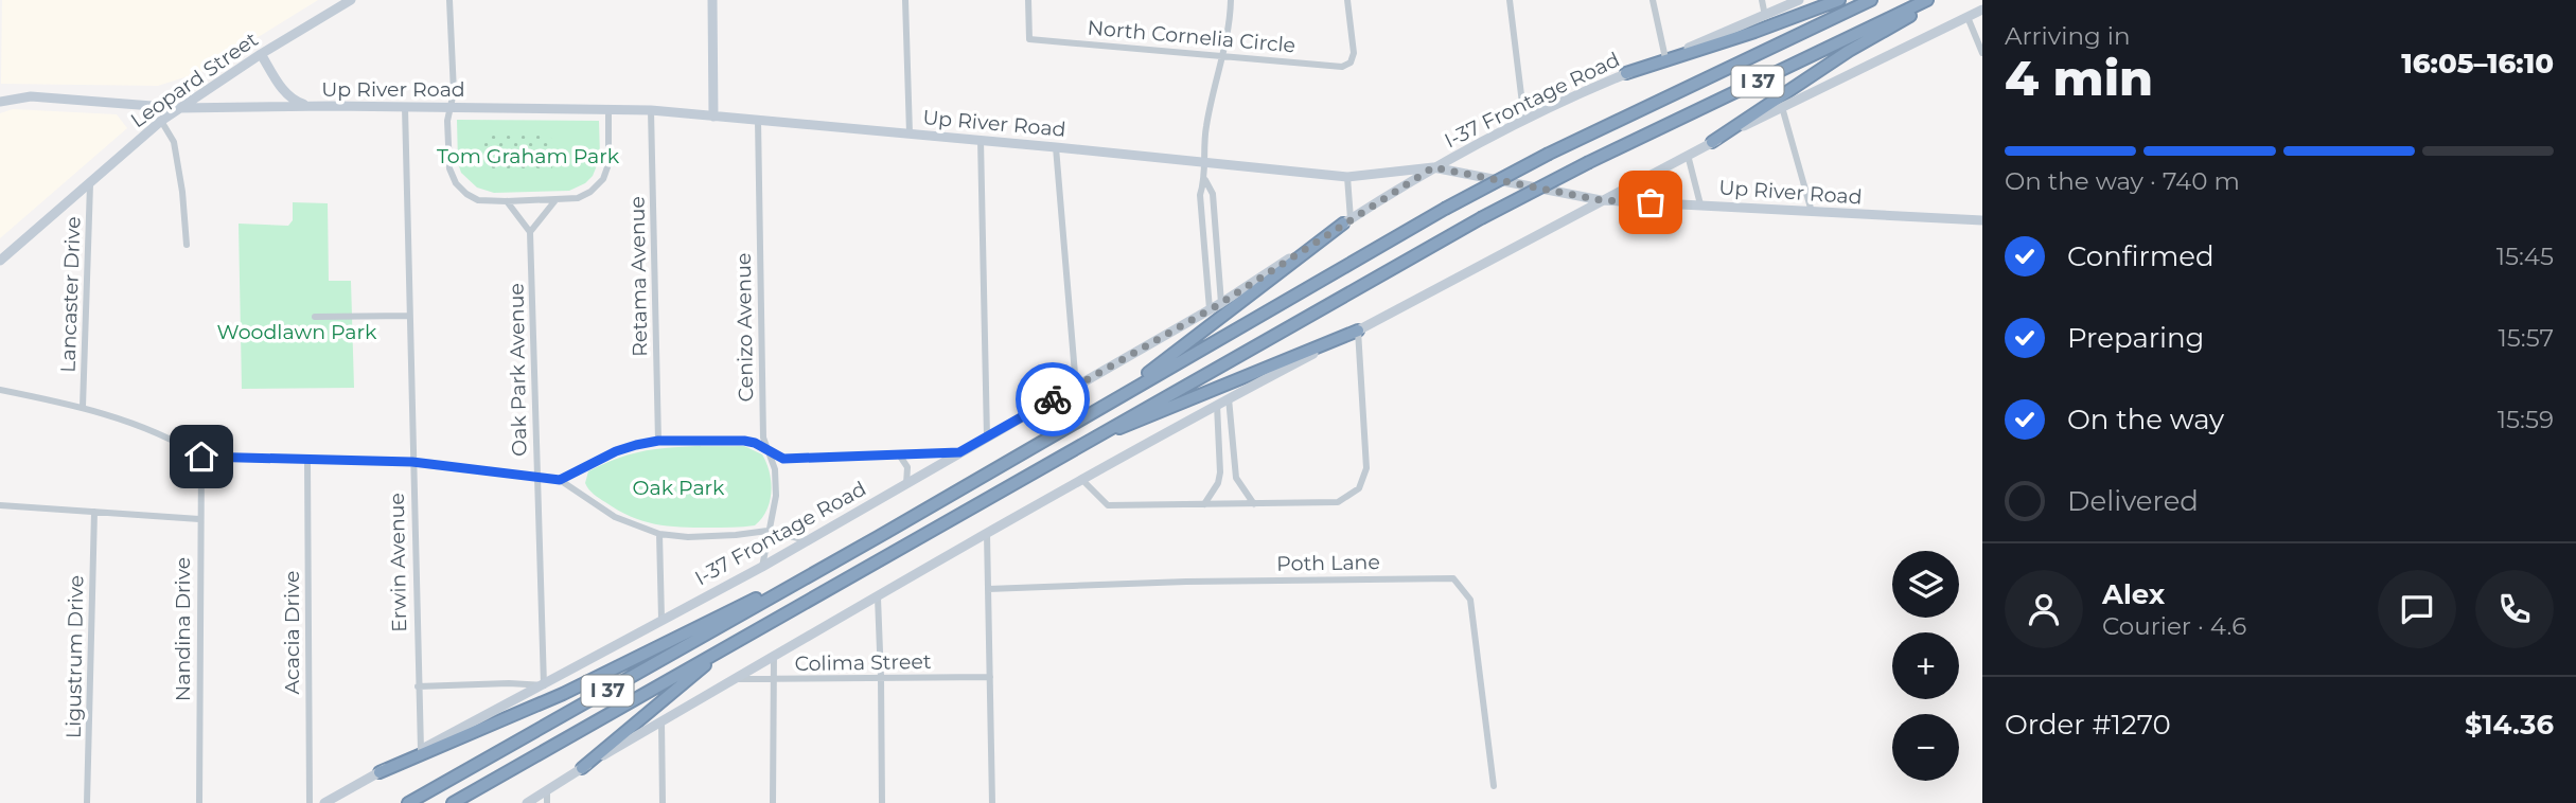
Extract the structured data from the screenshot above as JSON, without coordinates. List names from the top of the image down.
{
  "streets": {
    "highway": ["I 37"],
    "main road": ["Leopard Street", "Up River Road", "I-37 Frontage Road"],
    "street": [
      "North Cornelia Circle",
      "Retama Avenue",
      "Lancaster Drive",
      "Cenizo Avenue",
      "Oak Park Avenue",
      "Erwin Avenue",
      "Poth Lane",
      "Nandina Drive",
      "Acacia Drive",
      "Ligustrum Drive",
      "Colima Street"
    ]
  },
  "crossings": [
    ["Leopard Street", "Up River Road"],
    ["Leopard Street", "Lancaster Drive"],
    ["Up River Road", "I-37 Frontage Road"],
    ["Up River Road", "Retama Avenue"],
    ["Up River Road", "Cenizo Avenue"],
    ["Up River Road", "Erwin Avenue"],
    ["I-37 Frontage Road", "Cenizo Avenue"],
    ["I-37 Frontage Road", "Oak Park Avenue"],
    ["I-37 Frontage Road", "Erwin Avenue"]
  ],
  "parks": ["Tom Graham Park", "Woodlawn Park", "Oak Park"],
  "page": {
    "heading": ["4 min", "Arriving in", "16:05–16:10"],
    "panel": [
      "Alex",
      "Courier · 4.6",
      "Order #1270",
      "$14.36"
    ],
    "bar": "On the way · 740 m",
    "list": [
      ["Confirmed", "15:45"],
      ["Preparing", "15:57"],
      ["On the way", "15:59"],
      "Delivered"
    ],
    "map_buttons": ["+", "−"]
  }
}
